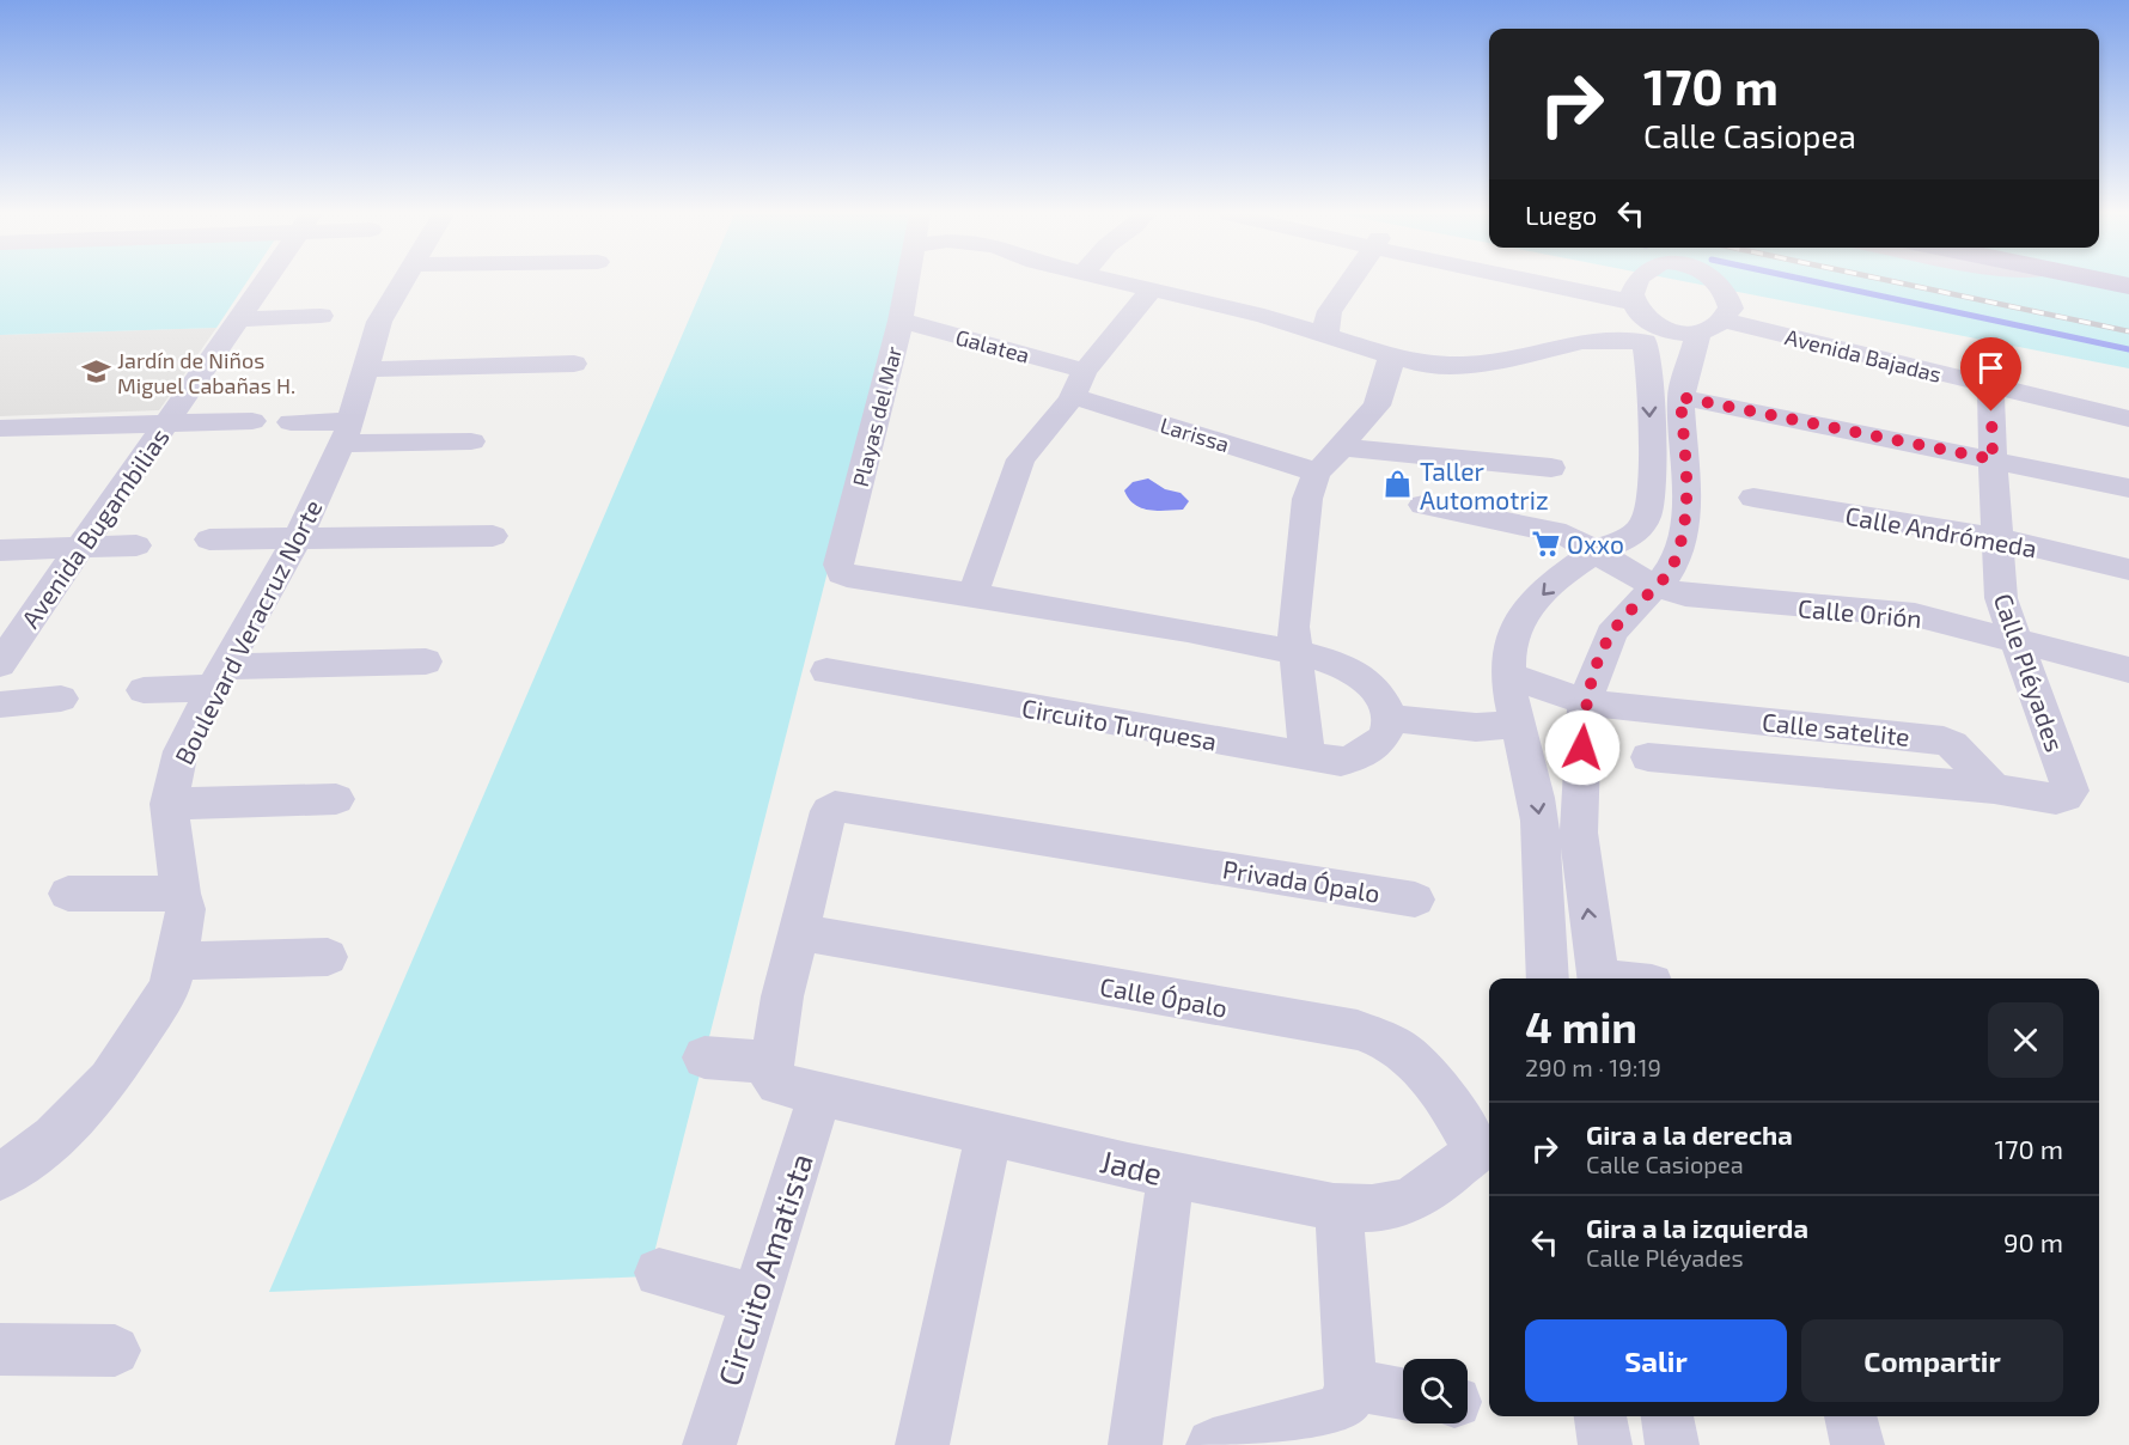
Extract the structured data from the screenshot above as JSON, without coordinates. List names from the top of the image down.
{
  "streets": {
    "street": [
      "Galatea",
      "Avenida Bajadas",
      "Playas del Mar",
      "Larissa",
      "Avenida Bugambilias",
      "Calle Andrómeda",
      "Calle Orión",
      "Boulevard Veracruz Norte",
      "Calle Pléyades",
      "Circuito Turquesa",
      "Calle satelite",
      "Privada Ópalo",
      "Calle Ópalo",
      "Jade",
      "Circuito Amatista"
    ]
  },
  "crossings": [
    ["Galatea", "Playas del Mar"],
    ["Galatea", "Larissa"],
    ["Avenida Bajadas", "Calle Pléyades"],
    ["Calle Andrómeda", "Calle Pléyades"],
    ["Calle Orión", "Calle Pléyades"],
    ["Calle Pléyades", "Calle satelite"],
    ["Privada Ópalo", "Calle Ópalo"],
    ["Calle Ópalo", "Jade"],
    ["Jade", "Circuito Amatista"]
  ],
  "places": {
    "school or university": ["Jardín de Niños Miguel Cabañas H."],
    "shop": ["Taller Automotriz"],
    "supermarket": ["Oxxo"]
  },
  "page": {
    "turn": ["170 m", "Calle Casiopea"],
    "then": "Luego",
    "heading": ["4 min", "290 m · 19:19"],
    "list": [
      {
        "name": "Gira a la derecha",
        "note": "Calle Casiopea",
        "value": "170 m"
      },
      {
        "name": "Gira a la izquierda",
        "note": "Calle Pléyades",
        "value": "90 m"
      }
    ],
    "buttons": ["Salir", "Compartir"]
  }
}
